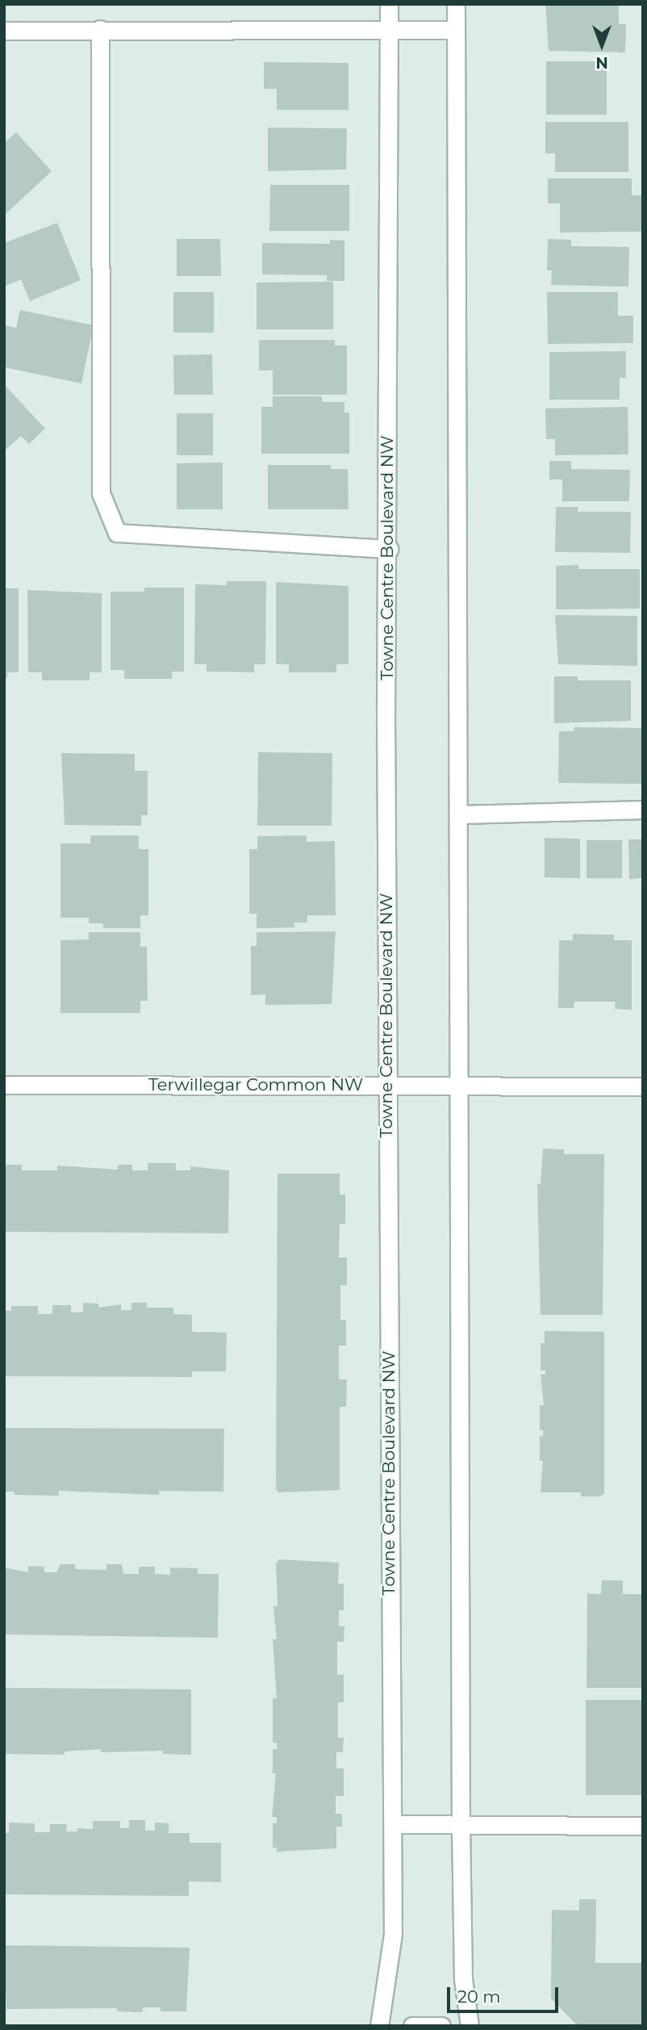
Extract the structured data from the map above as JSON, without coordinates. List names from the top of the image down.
{
  "streets": {
    "street": ["Towne Centre Boulevard NW", "Terwillegar Common NW"]
  },
  "crossings": [
    ["Towne Centre Boulevard NW", "Terwillegar Common NW"]
  ],
  "scale_bar": "20 m",
  "north": "bottom"
}
